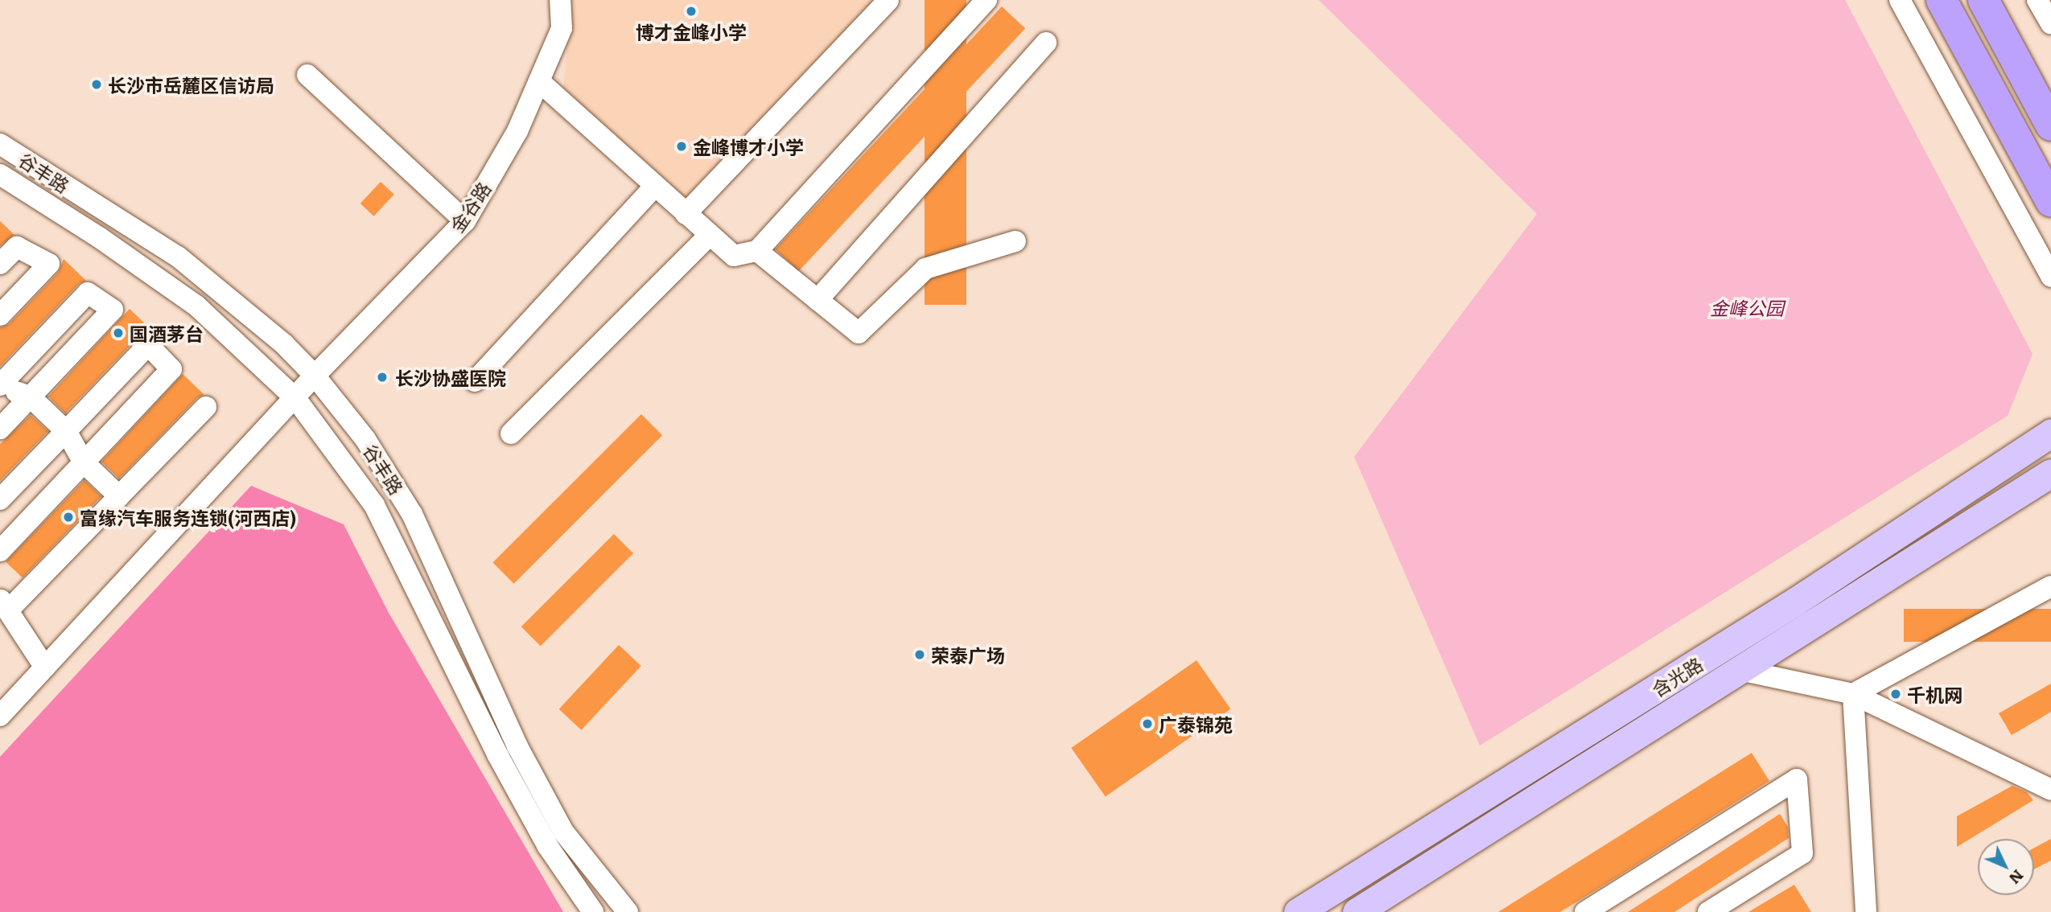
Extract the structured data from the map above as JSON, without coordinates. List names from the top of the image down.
{
  "streets": {
    "main road": ["含光路"],
    "street": ["谷丰路", "金谷路"]
  },
  "crossings": [
    ["谷丰路", "金谷路"]
  ],
  "parks": ["金峰公园"],
  "places": [
    "博才金峰小学",
    "长沙市岳麓区信访局",
    "金峰博才小学",
    "国酒茅台",
    "长沙协盛医院",
    "富缘汽车服务连锁(河西店)",
    "荣泰广场",
    "千机网",
    "广泰锦苑"
  ],
  "north": "bottom right"
}
